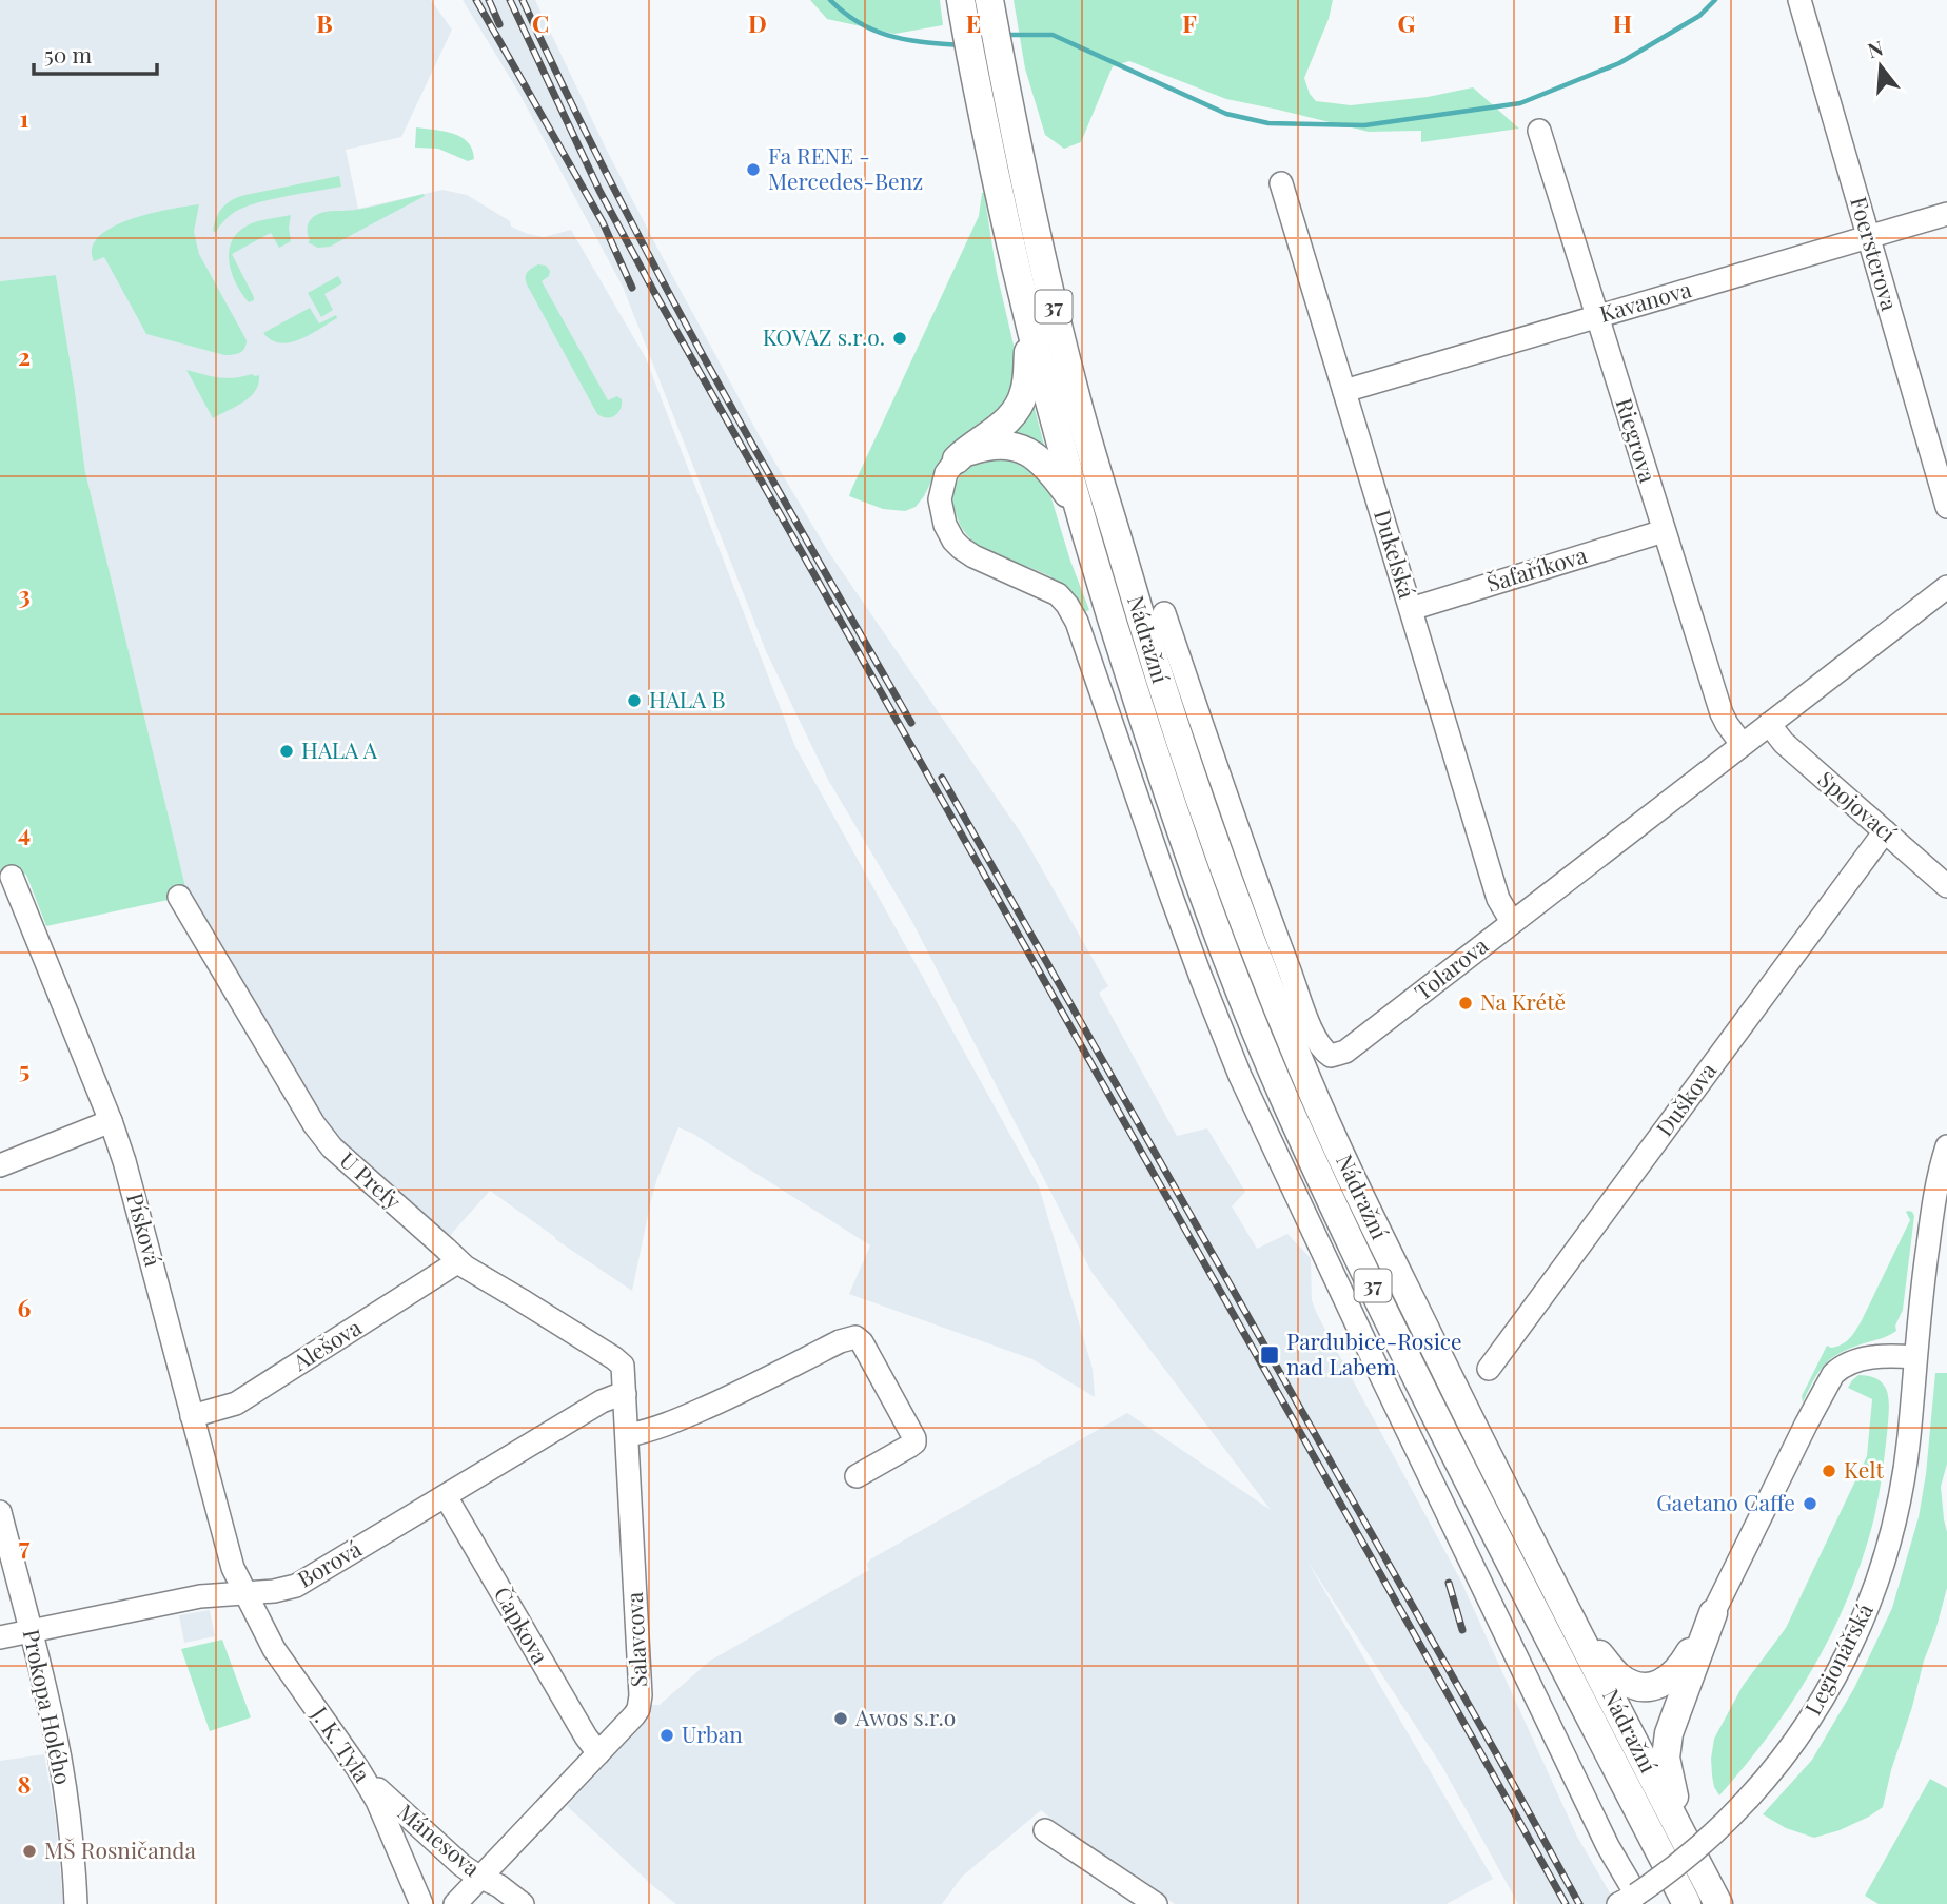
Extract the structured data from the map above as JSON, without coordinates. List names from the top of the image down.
{
  "streets": {
    "main road": ["37", "Nádražní"],
    "street": [
      "Foersterova",
      "Kavanova",
      "Riegrova",
      "Dukelská",
      "Šafaříkova",
      "Spojovací",
      "Tolarova",
      "Duškova",
      "U Prefy",
      "Písková",
      "Alešova",
      "Borová",
      "Čapkova",
      "Salavcova",
      "Legionářská",
      "Prokopa Holého",
      "J. K. Tyla",
      "Mánesova"
    ]
  },
  "crossings": [
    ["Foersterova", "Kavanova"],
    ["Kavanova", "Riegrova"],
    ["Kavanova", "Dukelská"],
    ["37", "Nádražní"],
    ["Riegrova", "Šafaříkova"],
    ["Riegrova", "Tolarova"],
    ["Dukelská", "Šafaříkova"],
    ["Dukelská", "Tolarova"],
    ["Spojovací", "Tolarova"],
    ["Spojovací", "Duškova"],
    ["U Prefy", "Alešova"],
    ["U Prefy", "Borová"],
    ["U Prefy", "Salavcova"],
    ["Písková", "Alešova"],
    ["Písková", "Borová"],
    ["Písková", "J. K. Tyla"],
    ["Borová", "Čapkova"],
    ["Borová", "Salavcova"],
    ["Borová", "Prokopa Holého"],
    ["Borová", "J. K. Tyla"],
    ["Čapkova", "Salavcova"],
    ["Salavcova", "Mánesova"],
    ["J. K. Tyla", "Mánesova"]
  ],
  "places": {
    "other": [
      "Fa RENE - Mercedes-Benz",
      "KOVAZ s.r.o.",
      "HALA B",
      "HALA A",
      "Na Krétě",
      "Kelt",
      "Gaetano Caffe",
      "Awos s.r.o",
      "Urban",
      "MŠ Rosničanda"
    ],
    "transit": ["Pardubice-Rosice nad Labem"]
  },
  "scale_bar": "50 m",
  "north": "top",
  "grid": {
    "columns": [
      "B",
      "C",
      "D",
      "E",
      "F",
      "G",
      "H"
    ],
    "rows": [
      "1",
      "2",
      "3",
      "4",
      "5",
      "6",
      "7",
      "8"
    ]
  }
}
